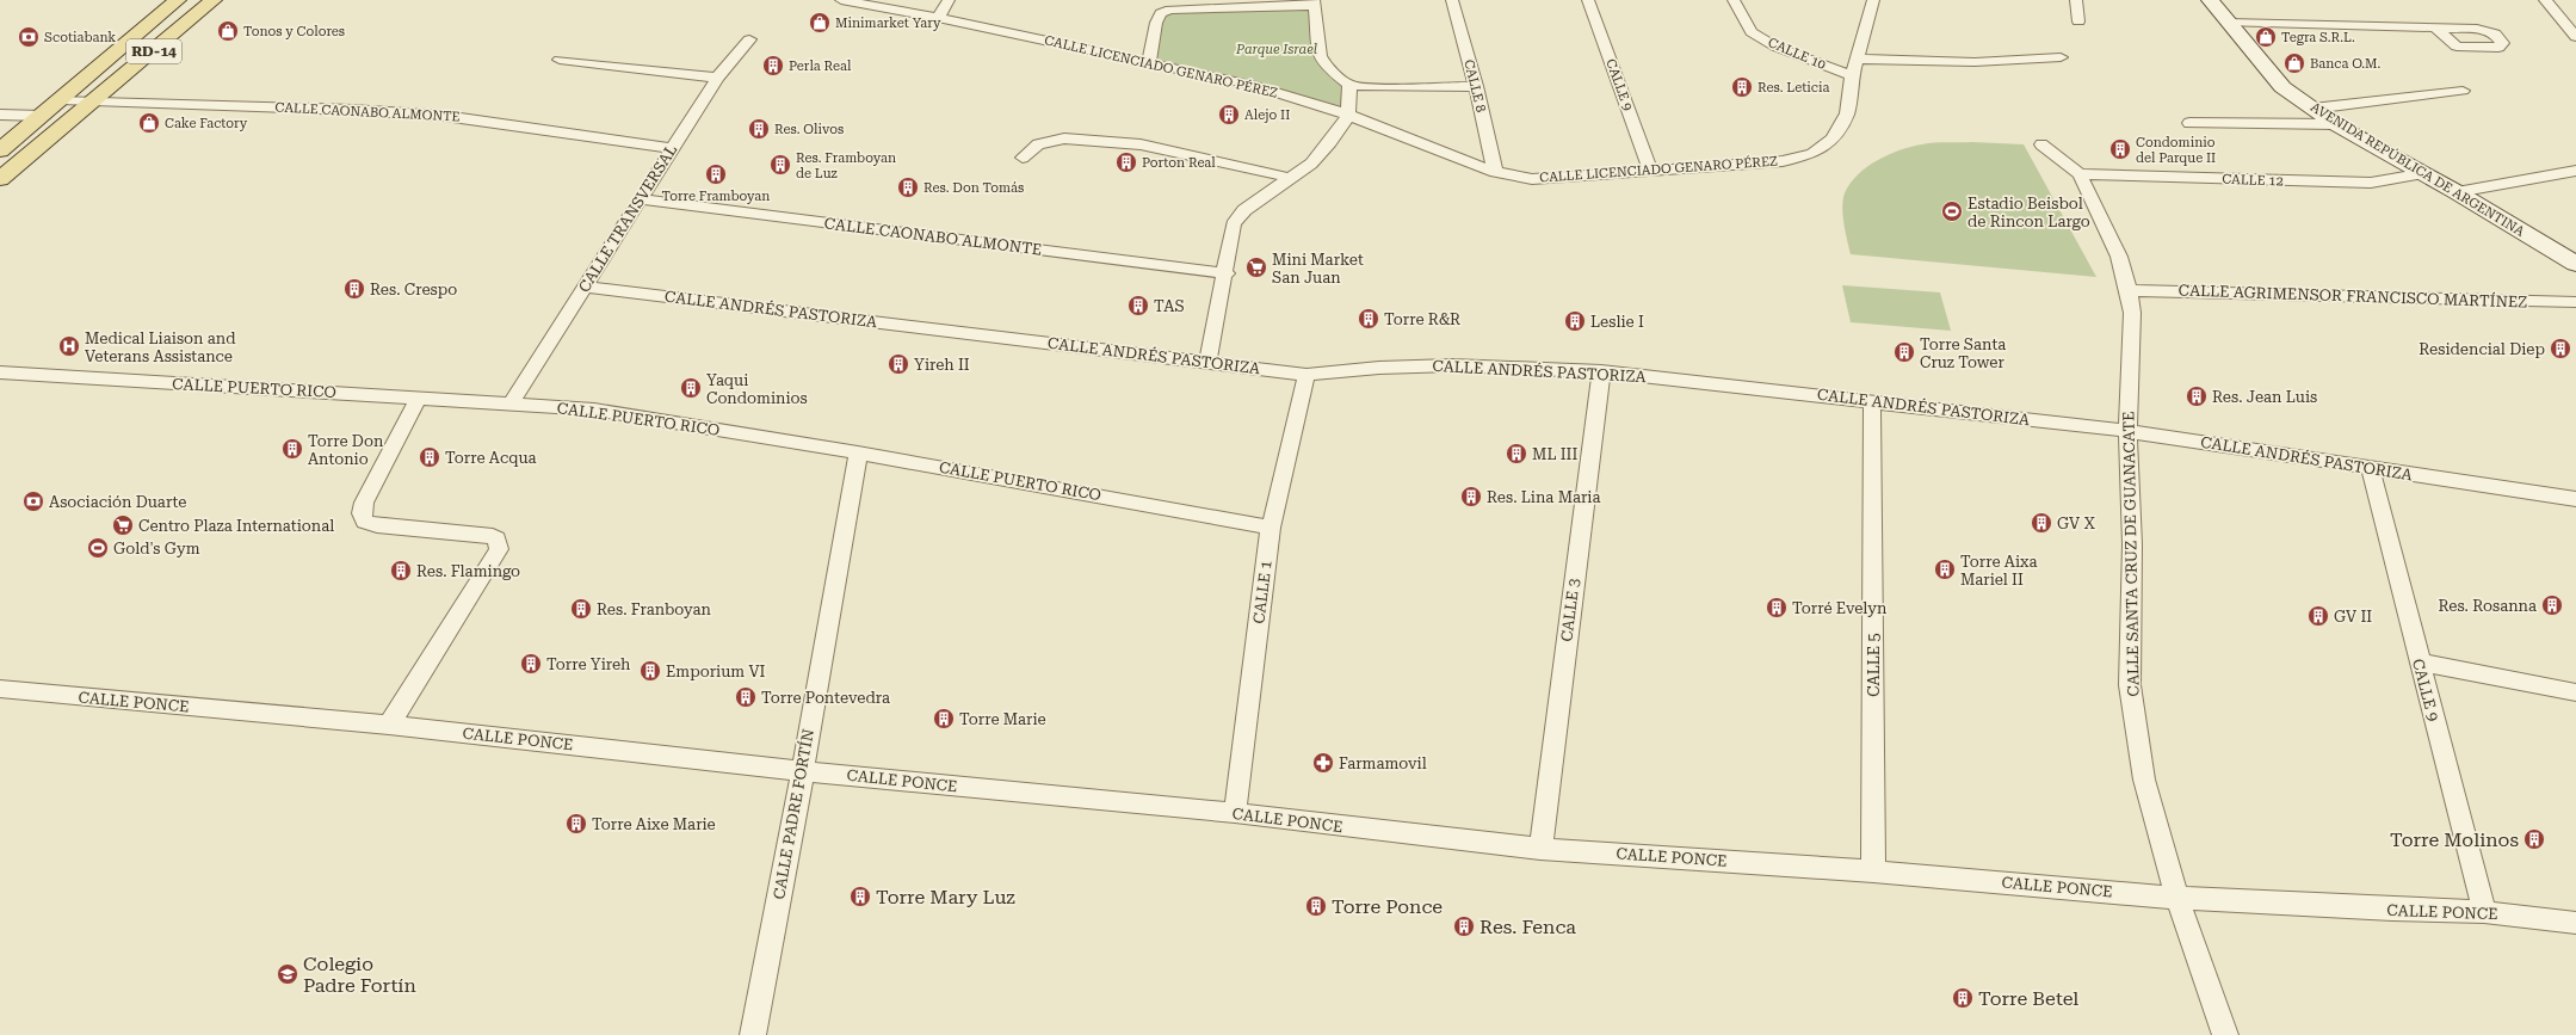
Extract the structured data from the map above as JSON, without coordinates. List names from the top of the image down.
{
  "streets": {
    "main road": ["RD-14", "AVENIDA REPÚBLICA DE ARGENTINA"],
    "street": [
      "CALLE 10",
      "CALLE LICENCIADO GENARO PÉREZ",
      "CALLE 9",
      "CALLE 8",
      "CALLE CAONABO ALMONTE",
      "CALLE 12",
      "CALLE TRANSVERSAL",
      "CALLE AGRIMENSOR FRANCISCO MARTÍNEZ",
      "CALLE ANDRÉS PASTORIZA",
      "CALLE PUERTO RICO",
      "CALLE SANTA CRUZ DE GUANACATE",
      "CALLE 1",
      "CALLE 3",
      "CALLE 5",
      "CALLE PONCE",
      "CALLE PADRE FORTÍN"
    ]
  },
  "crossings": [
    ["RD-14", "CALLE CAONABO ALMONTE"],
    ["CALLE 10", "CALLE LICENCIADO GENARO PÉREZ"],
    ["CALLE LICENCIADO GENARO PÉREZ", "CALLE 9"],
    ["CALLE LICENCIADO GENARO PÉREZ", "CALLE 8"],
    ["CALLE 9", "CALLE ANDRÉS PASTORIZA"],
    ["CALLE 9", "CALLE PONCE"],
    ["CALLE CAONABO ALMONTE", "CALLE TRANSVERSAL"],
    ["AVENIDA REPÚBLICA DE ARGENTINA", "CALLE 12"],
    ["CALLE 12", "CALLE SANTA CRUZ DE GUANACATE"],
    ["CALLE TRANSVERSAL", "CALLE ANDRÉS PASTORIZA"],
    ["CALLE TRANSVERSAL", "CALLE PUERTO RICO"],
    ["CALLE AGRIMENSOR FRANCISCO MARTÍNEZ", "CALLE SANTA CRUZ DE GUANACATE"],
    ["CALLE ANDRÉS PASTORIZA", "CALLE SANTA CRUZ DE GUANACATE"],
    ["CALLE ANDRÉS PASTORIZA", "CALLE 1"],
    ["CALLE ANDRÉS PASTORIZA", "CALLE 3"],
    ["CALLE ANDRÉS PASTORIZA", "CALLE 5"],
    ["CALLE PUERTO RICO", "CALLE 1"],
    ["CALLE PUERTO RICO", "CALLE PADRE FORTÍN"],
    ["CALLE SANTA CRUZ DE GUANACATE", "CALLE PONCE"],
    ["CALLE 1", "CALLE PONCE"],
    ["CALLE 3", "CALLE PONCE"],
    ["CALLE 5", "CALLE PONCE"],
    ["CALLE PONCE", "CALLE PADRE FORTÍN"]
  ],
  "parks": ["Parque Israel"],
  "places": {
    "shop": [
      "Minimarket Yary",
      "Tonos y Colores",
      "Tegra S.R.L.",
      "Banca O.M.",
      "Cake Factory"
    ],
    "bank": ["Scotiabank", "Asociación Duarte"],
    "building": [
      "Perla Real",
      "Res. Leticia",
      "Alejo II",
      "Res. Olivos",
      "Condominio del Parque II",
      "Porton Real",
      "Res. Framboyan de Luz",
      "Torre Framboyan",
      "Res. Don Tomás",
      "Res. Crespo",
      "TAS",
      "Torre R&R",
      "Leslie I",
      "Residencial Diep",
      "Torre Santa Cruz Tower",
      "Yireh II",
      "Yaqui Condominios",
      "Res. Jean Luis",
      "Torre Don Antonio",
      "ML III",
      "Torre Acqua",
      "Res. Lina Maria",
      "GV X",
      "Torre Aixa Mariel II",
      "Res. Flamingo",
      "Res. Rosanna",
      "Torré Evelyn",
      "Res. Franboyan",
      "GV II",
      "Torre Yireh",
      "Emporium VI",
      "Torre Pontevedra",
      "Torre Marie",
      "Torre Aixe Marie",
      "Torre Molinos",
      "Torre Mary Luz",
      "Torre Ponce",
      "Res. Fenca",
      "Torre Betel"
    ],
    "sports": ["Estadio Beisbol de Rincon Largo", "Gold's Gym"],
    "supermarket": ["Mini Market San Juan", "Centro Plaza International"],
    "hospital": ["Medical Liaison and Veterans Assistance"],
    "pharmacy": ["Farmamovil"],
    "school or university": ["Colegio Padre Fortín"]
  }
}
